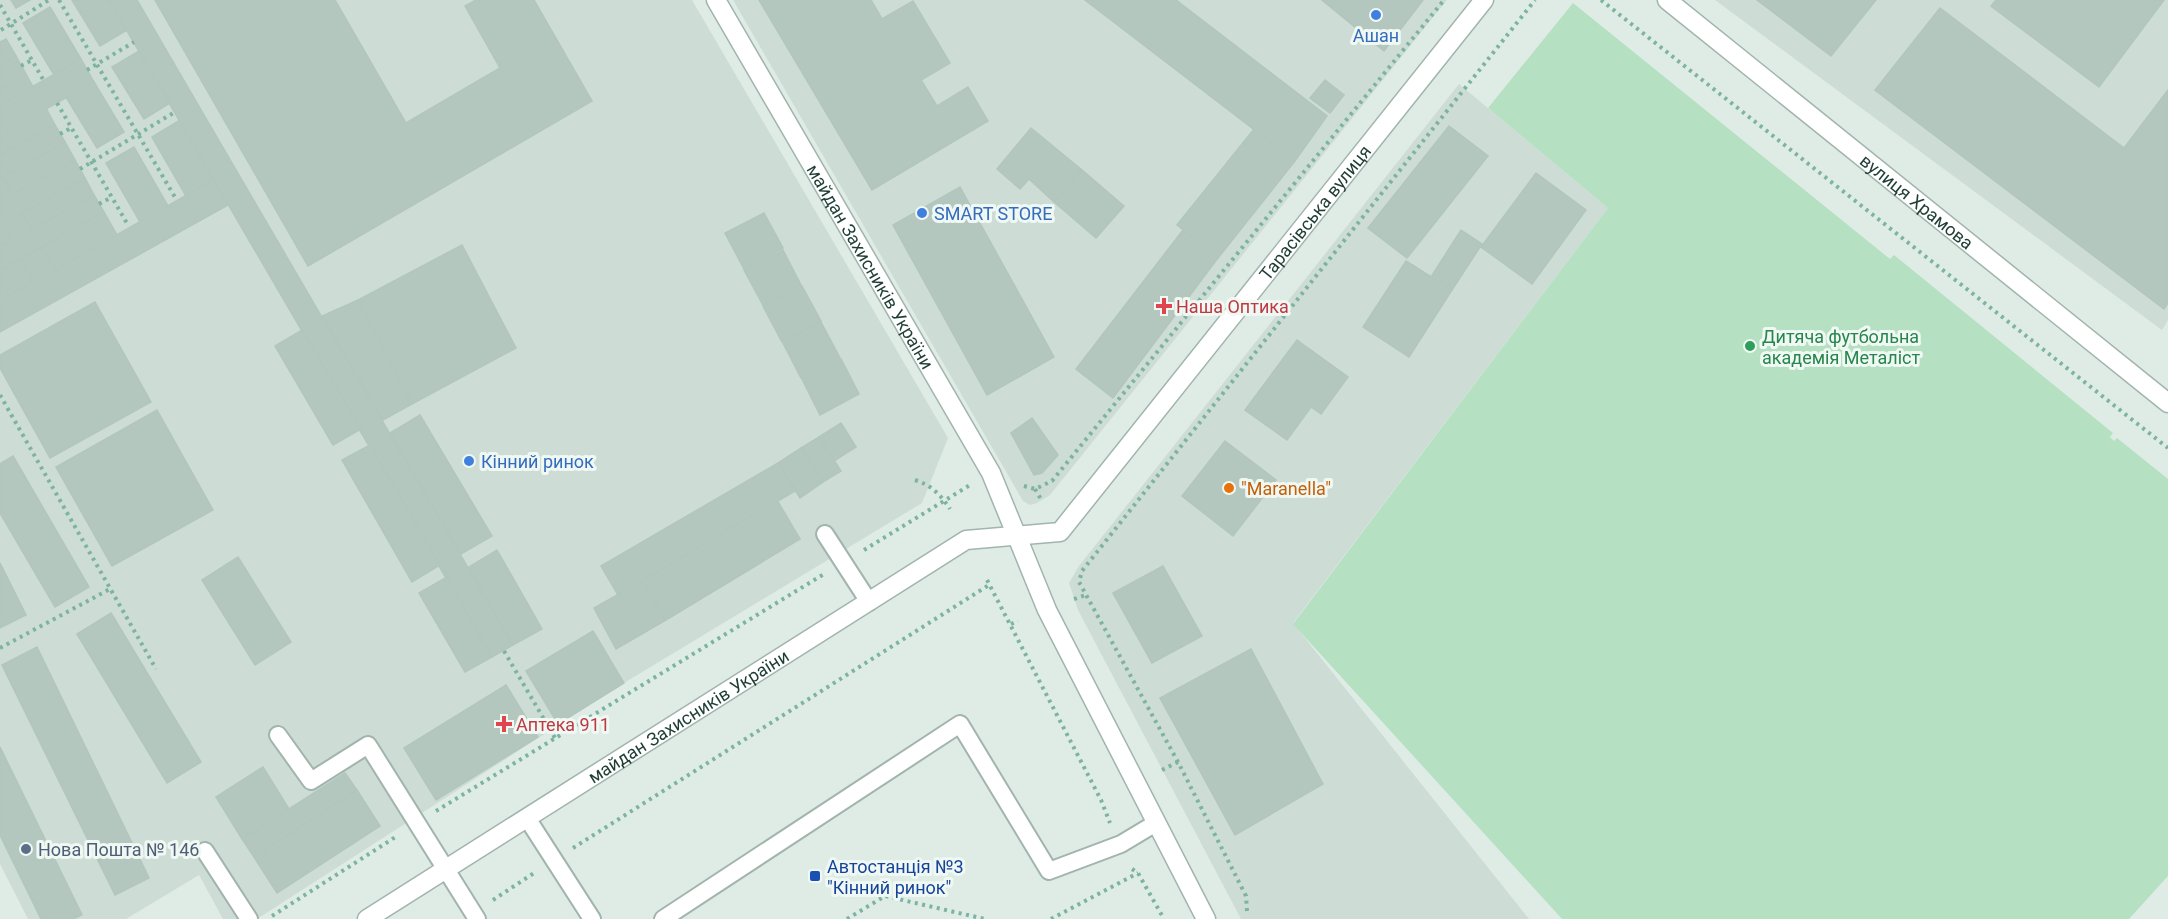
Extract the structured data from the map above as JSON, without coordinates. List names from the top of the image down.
{
  "streets": {
    "street": ["вулиця Храмова", "Тарасівська вулиця", "майдан Захисників України"]
  },
  "crossings": [
    ["Тарасівська вулиця", "майдан Захисників України"]
  ],
  "places": {
    "other": [
      "Ашан",
      "SMART STORE",
      "Дитяча футбольна академія Металіст",
      "Кінний ринок",
      "\"Maranella\"",
      "Нова Пошта № 146"
    ],
    "health": ["Наша Оптика", "Аптека 911"],
    "transit": ["Автостанція №3 \"Кінний ринок\""]
  }
}
